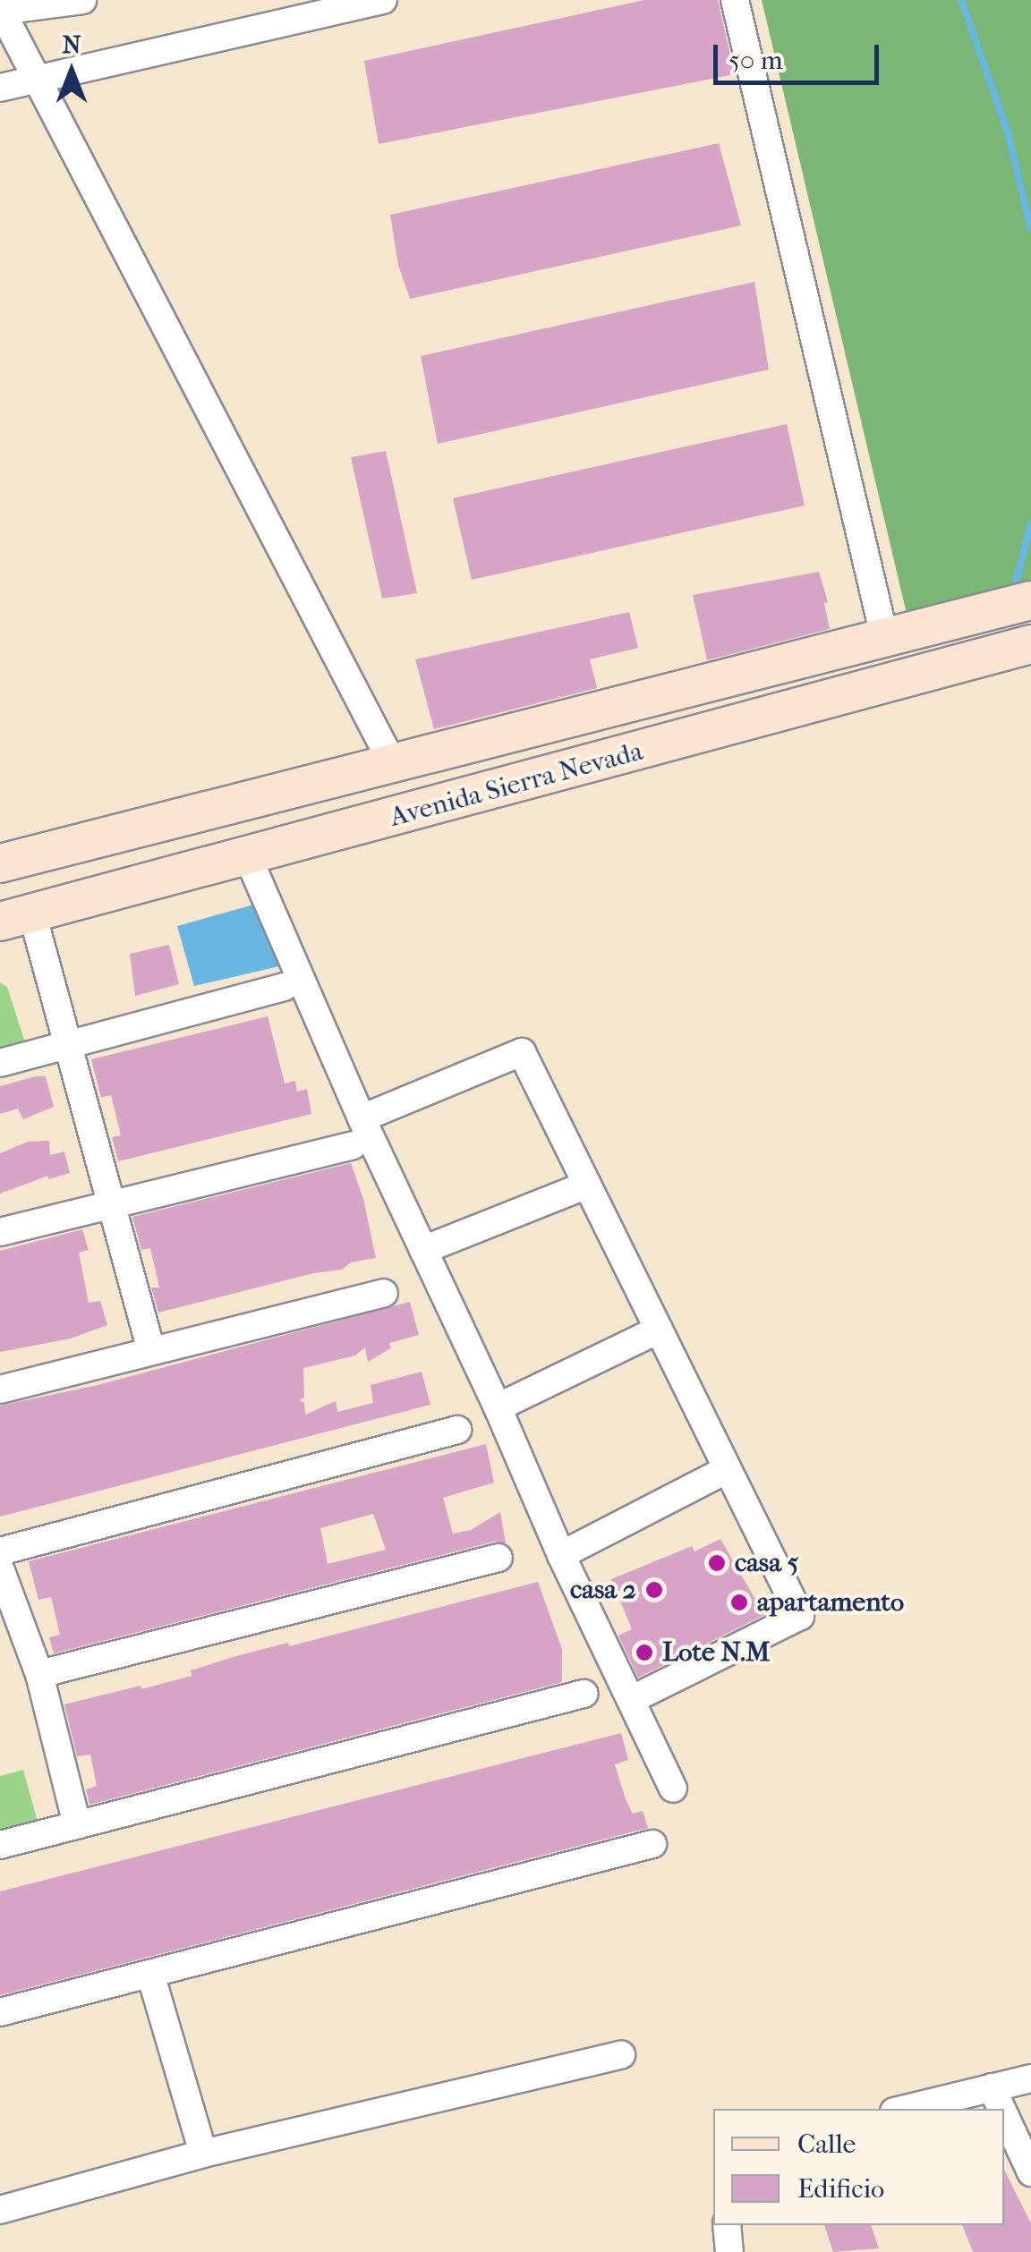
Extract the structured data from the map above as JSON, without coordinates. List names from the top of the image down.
{
  "streets": {
    "main road": ["Avenida Sierra Nevada"]
  },
  "places": [
    "casa 5",
    "casa 2",
    "apartamento",
    "Lote N.M"
  ],
  "legend": ["Calle", "Edificio"],
  "scale_bar": "50 m",
  "north": "top"
}
